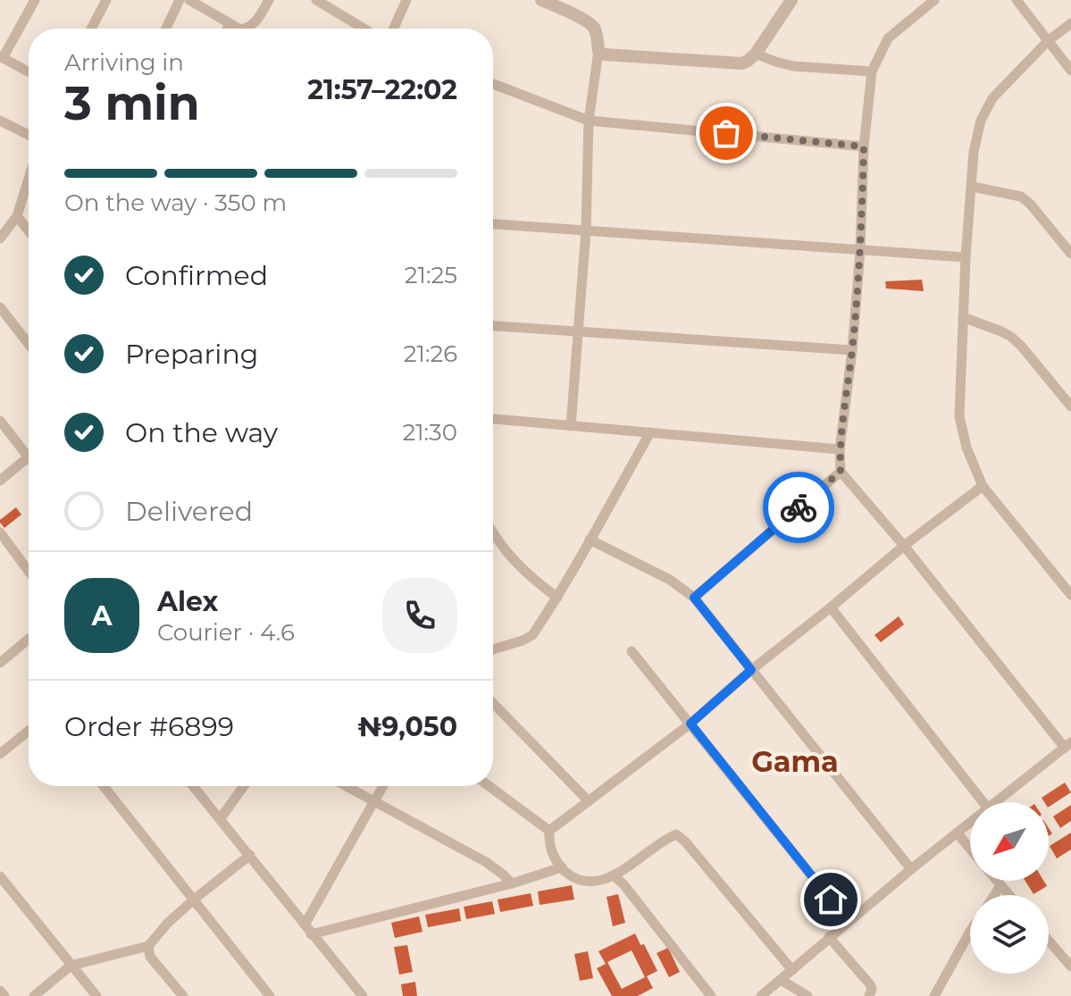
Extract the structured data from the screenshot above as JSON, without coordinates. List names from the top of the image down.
{
  "districts": ["Gama"],
  "north": "bottom left",
  "page": {
    "heading": ["3 min", "Arriving in", "21:57–22:02"],
    "panel": [
      "Alex",
      "Courier · 4.6",
      "Order #6899",
      "₦9,050"
    ],
    "bar": "On the way · 350 m",
    "list": [
      ["Confirmed", "21:25"],
      ["Preparing", "21:26"],
      ["On the way", "21:30"],
      "Delivered"
    ],
    "round": "A"
  }
}
